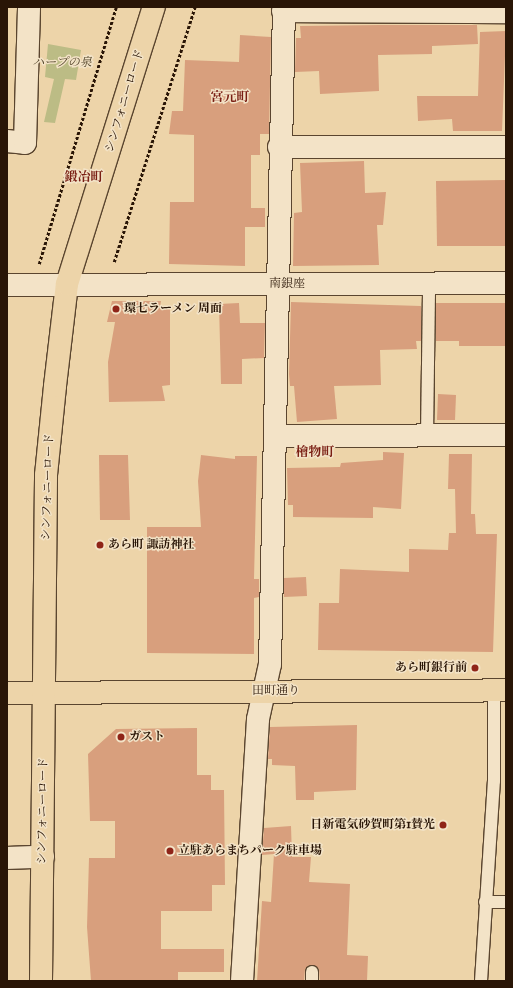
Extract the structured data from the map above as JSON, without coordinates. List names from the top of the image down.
{
  "streets": {
    "main road": ["シンフォニーロード", "田町通り"],
    "street": ["南銀座"]
  },
  "crossings": [
    ["シンフォニーロード", "南銀座"],
    ["シンフォニーロード", "田町通り"]
  ],
  "districts": ["宮元町", "鍛冶町", "檜物町"],
  "parks": ["ハープの泉"],
  "places": [
    "環七ラーメン 周面",
    "あら町 諏訪神社",
    "あら町銀行前",
    "ガスト",
    "日新電気砂賀町第1賛光",
    "立駐あらまちパーク駐車場"
  ]
}
